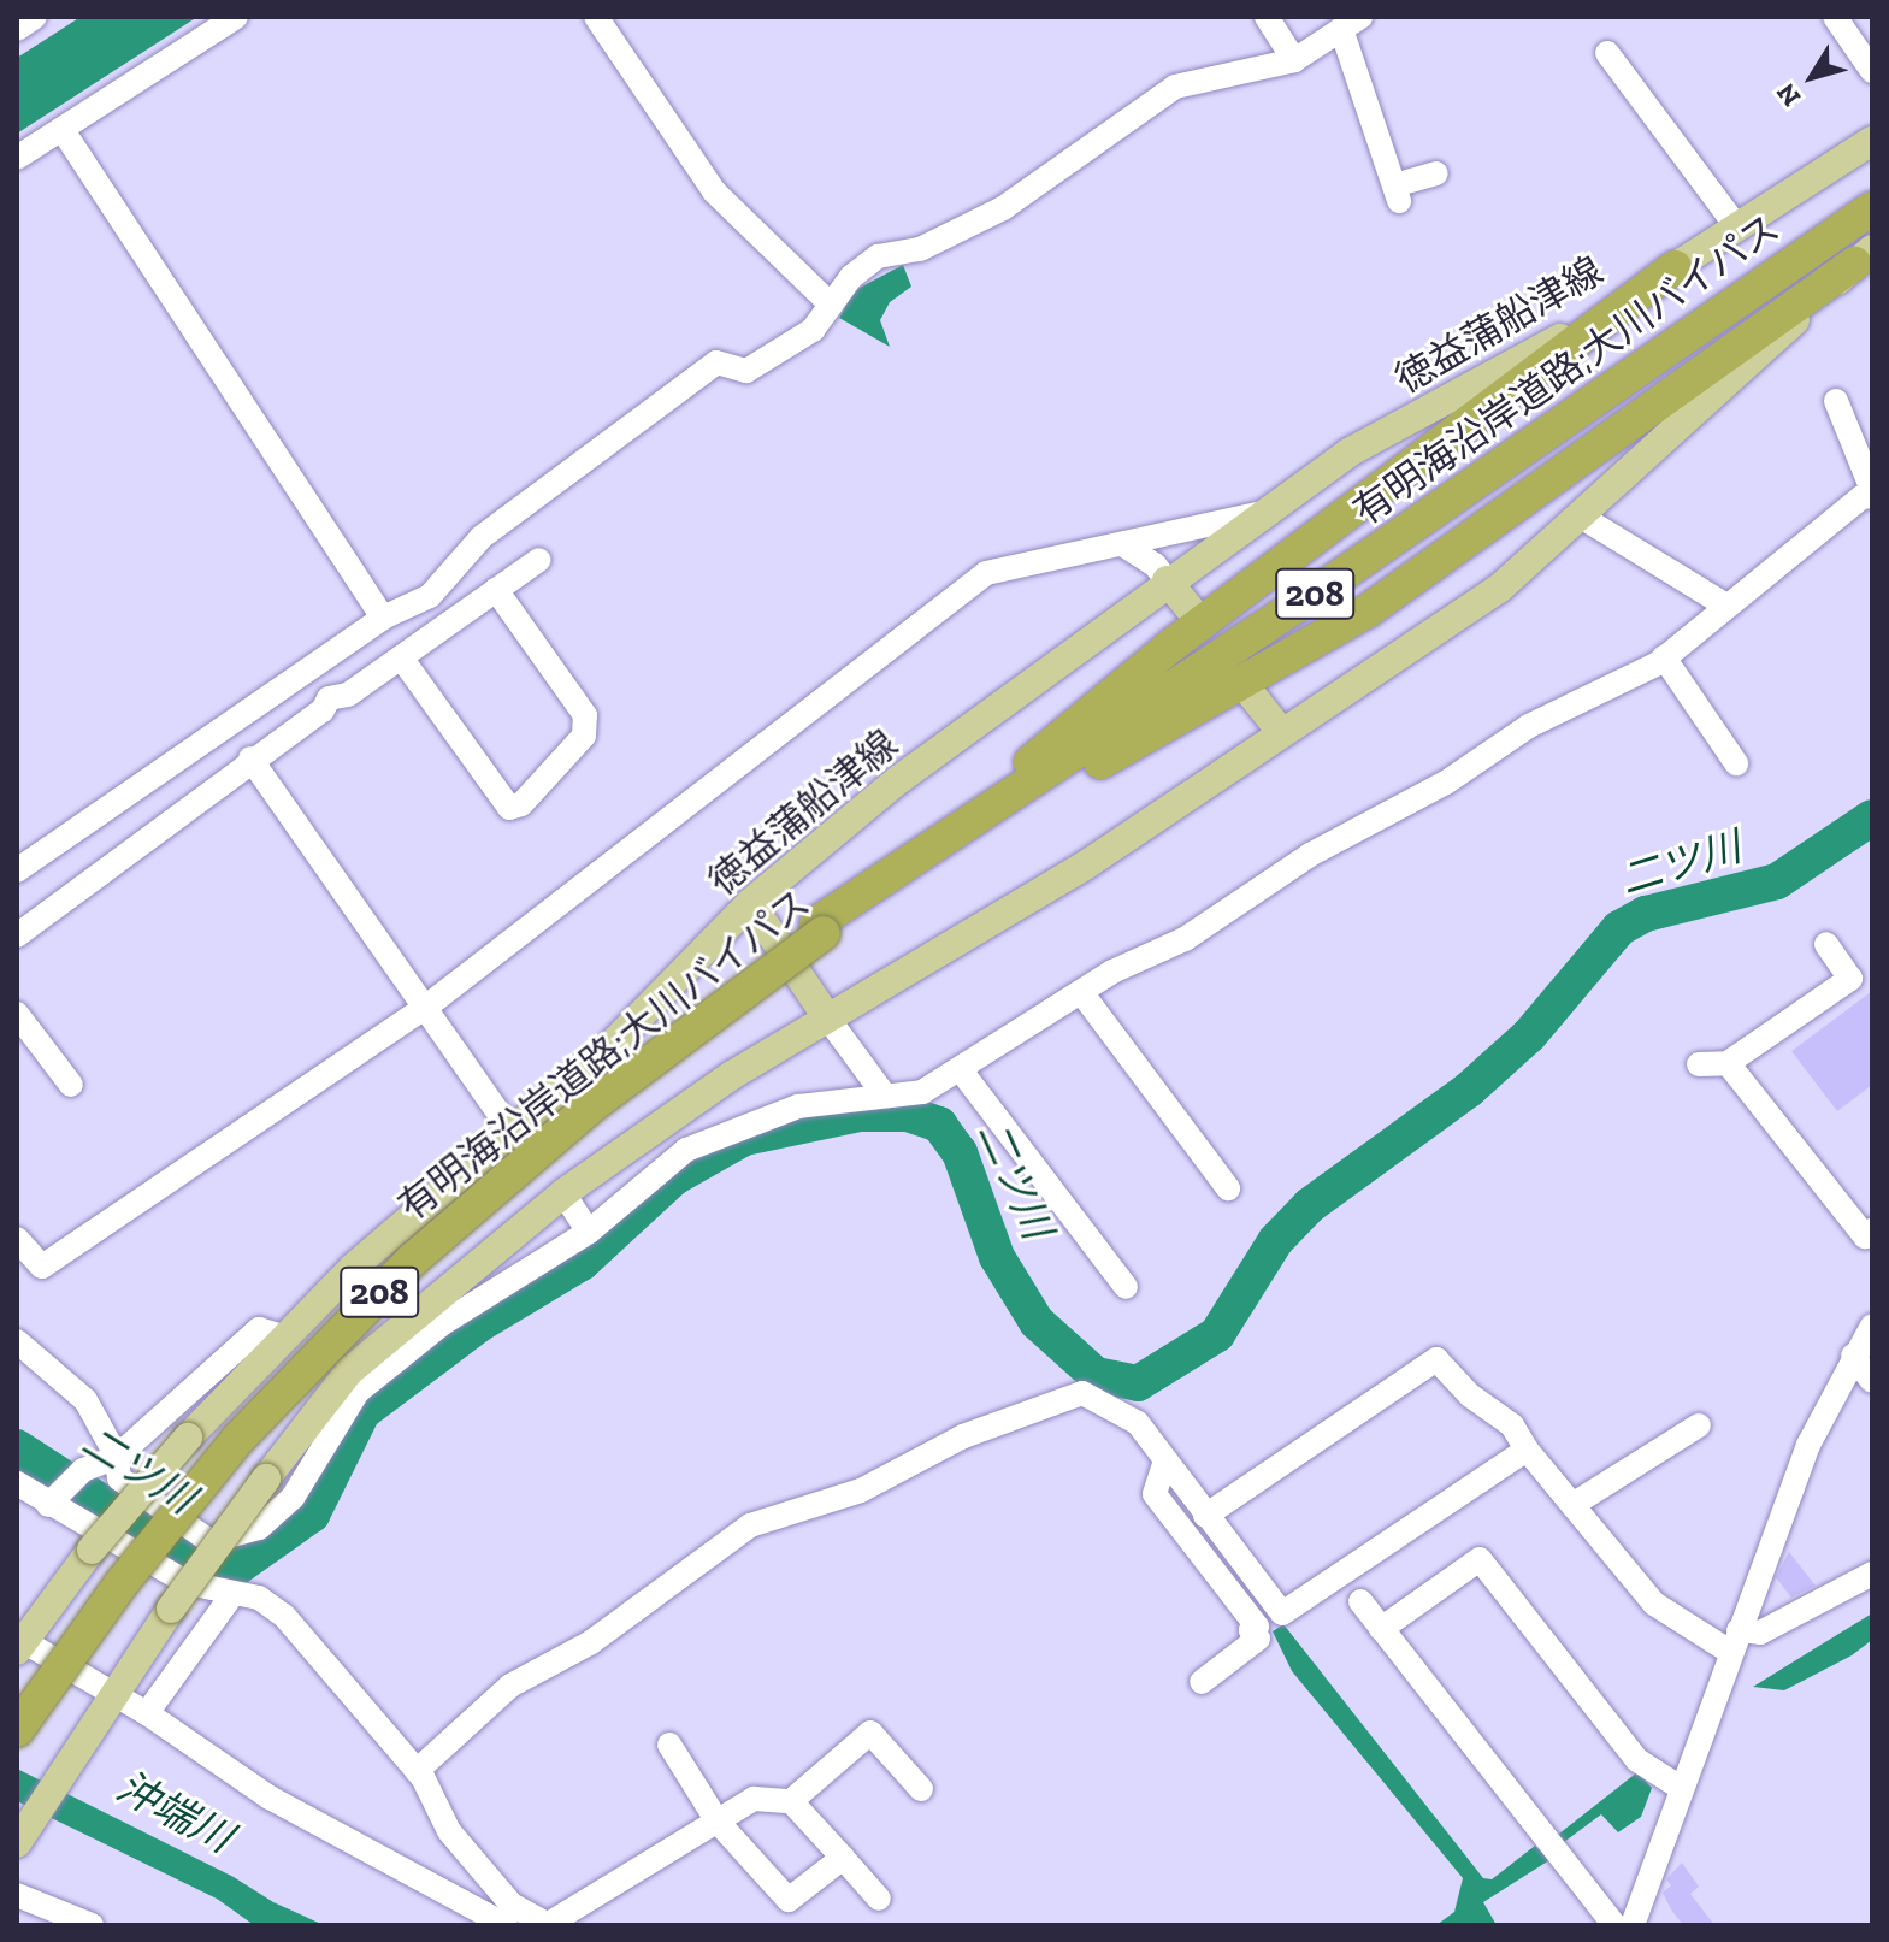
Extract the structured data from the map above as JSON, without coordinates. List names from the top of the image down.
{
  "streets": {
    "highway": ["有明海沿岸道路;大川バイパス", "208"],
    "main road": ["徳益蒲船津線"]
  },
  "water": ["二ツ川", "沖端川"],
  "north": "bottom left"
}
